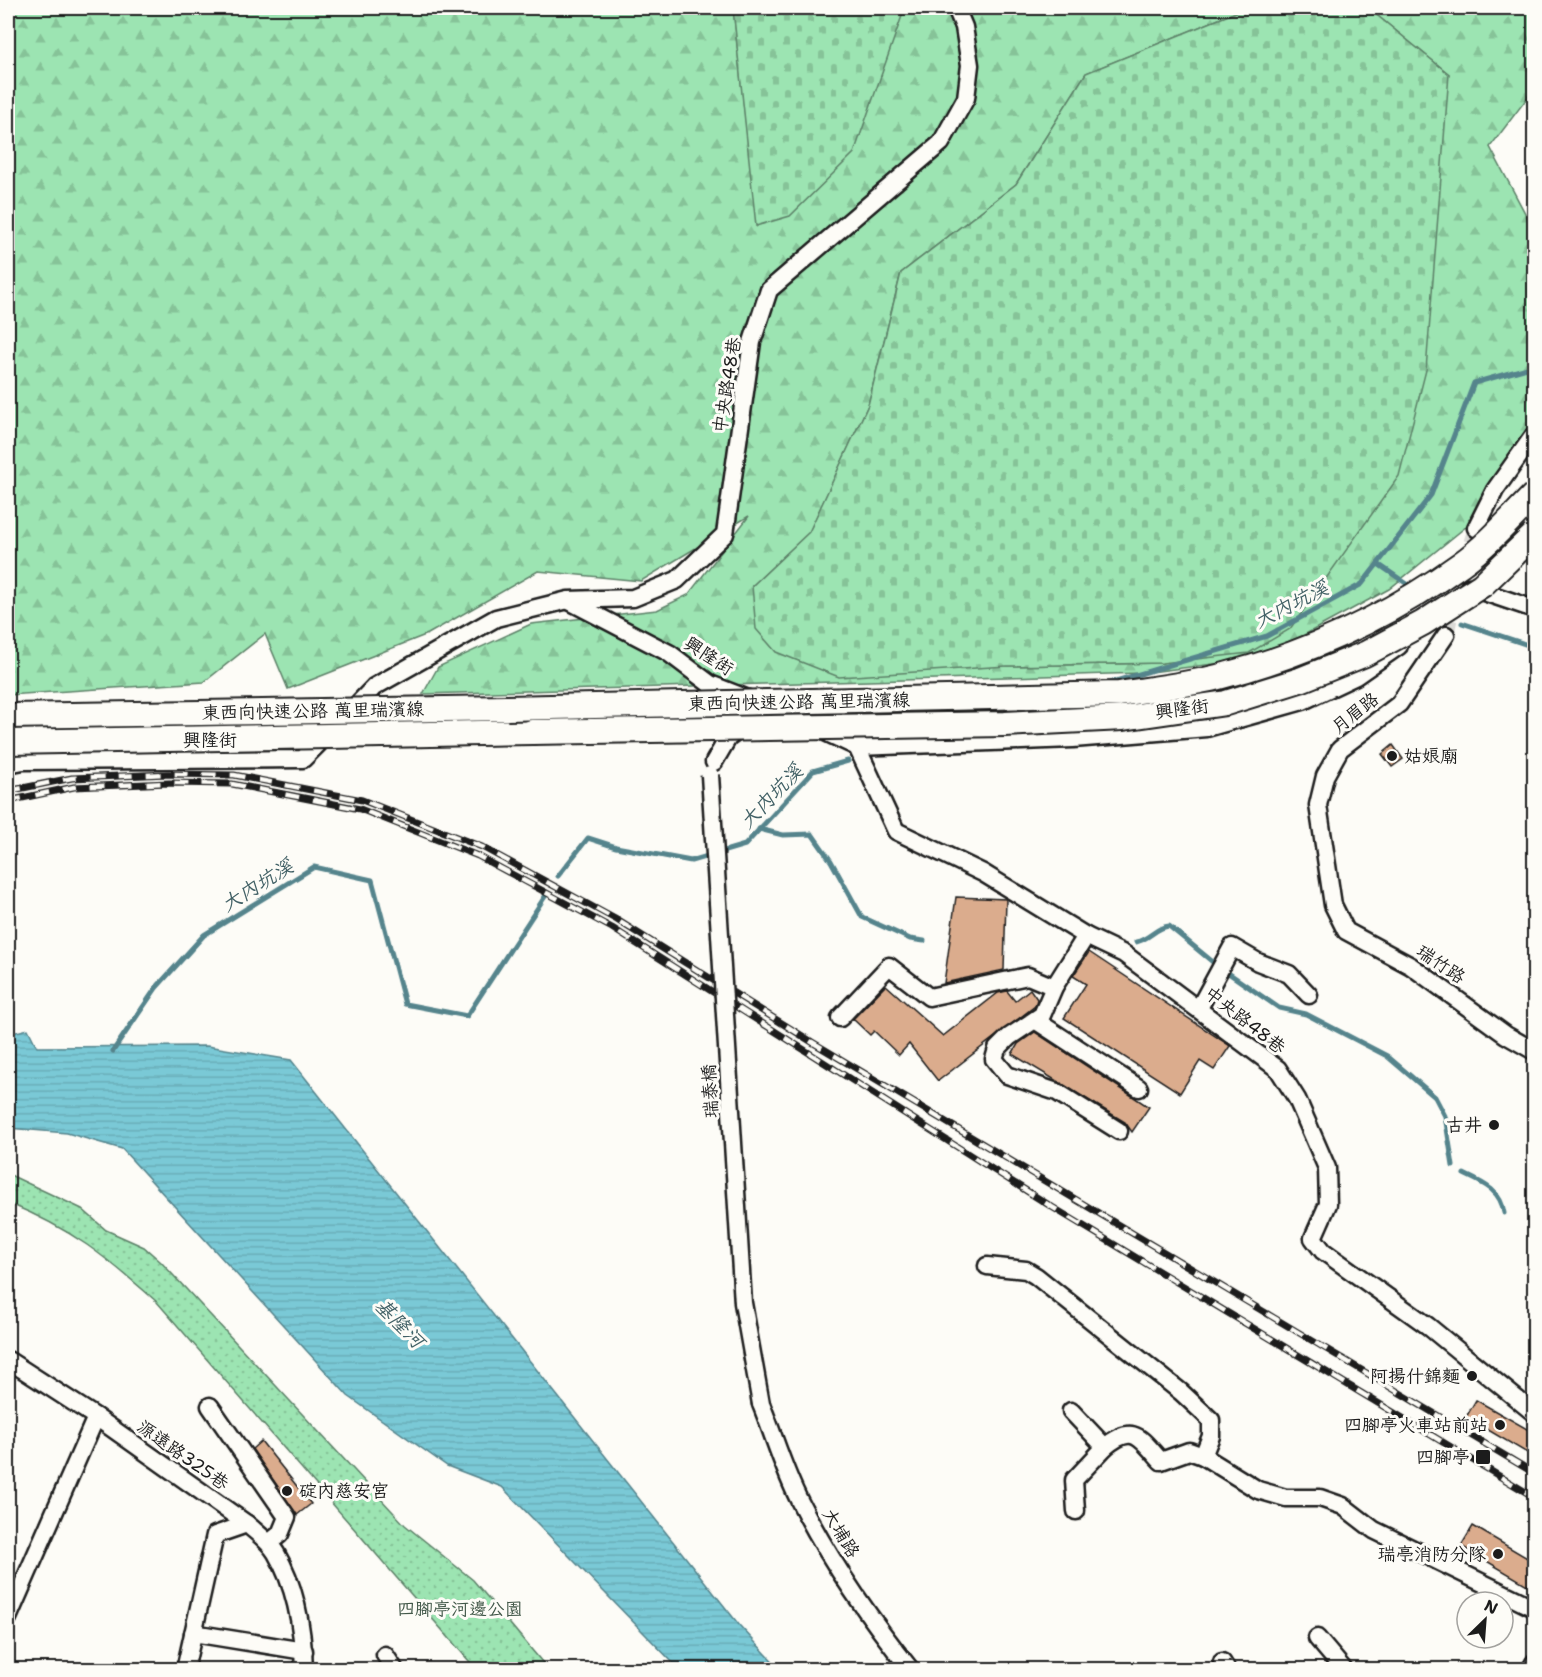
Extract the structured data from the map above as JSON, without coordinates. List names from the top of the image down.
{
  "streets": {
    "highway": ["東西向快速公路 萬里瑞濱線"],
    "street": [
      "中央路48巷",
      "興隆街",
      "月眉路",
      "瑞竹路",
      "瑞泰橋",
      "源遠路325巷",
      "大埔路"
    ]
  },
  "crossings": [
    ["中央路48巷", "興隆街"],
    ["月眉路", "瑞竹路"],
    ["瑞泰橋", "大埔路"]
  ],
  "water": ["大內坑溪", "基隆河"],
  "parks": ["四腳亭河邊公園"],
  "places": {
    "other": [
      "姑娘廟",
      "古井",
      "阿揚什錦麵",
      "四腳亭火車站前站",
      "碇內慈安宮",
      "瑞亭消防分隊"
    ],
    "transit": ["四腳亭"]
  },
  "north": "top right"
}
